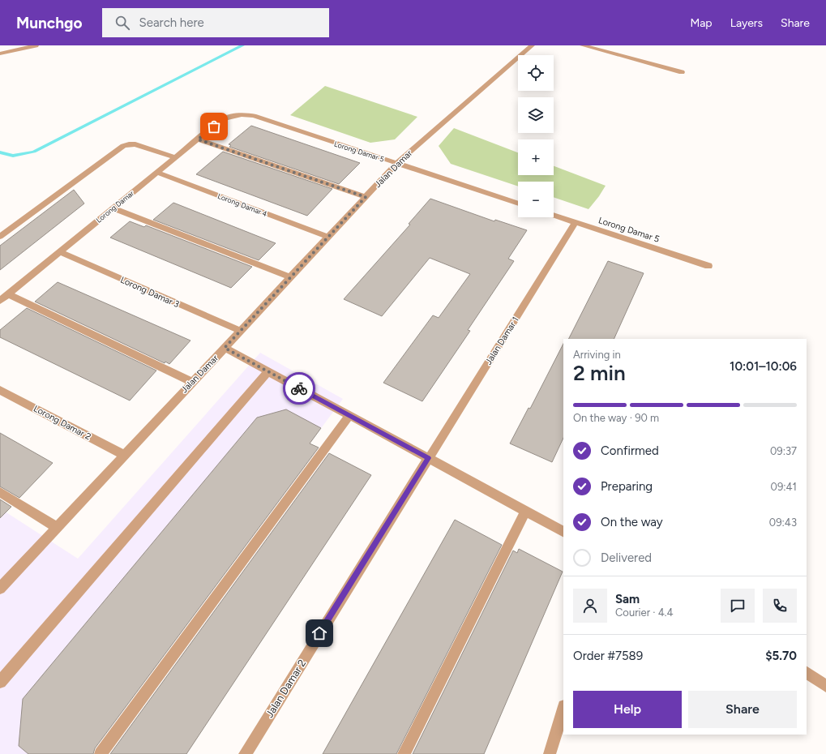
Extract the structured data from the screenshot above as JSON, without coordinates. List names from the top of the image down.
{
  "streets": {
    "street": [
      "Lorong Damar 5",
      "Jalan Damar",
      "Lorong Damar 4",
      "Lorong Damar",
      "Lorong Damar 3",
      "Jalan Damar 1",
      "Lorong Damar 2",
      "Jalan Damar 2"
    ]
  },
  "crossings": [
    ["Lorong Damar 5", "Jalan Damar"],
    ["Lorong Damar 5", "Lorong Damar"],
    ["Lorong Damar 5", "Jalan Damar 1"],
    ["Jalan Damar", "Lorong Damar 4"],
    ["Jalan Damar", "Lorong Damar 3"],
    ["Jalan Damar", "Lorong Damar 2"],
    ["Lorong Damar 4", "Lorong Damar"],
    ["Lorong Damar", "Lorong Damar 3"],
    ["Jalan Damar 1", "Jalan Damar 2"]
  ],
  "page": {
    "header": "Munchgo",
    "search": "Search here",
    "nav": ["Map", "Layers", "Share"],
    "map_buttons": ["+", "−"],
    "heading": ["2 min", "Arriving in", "10:01–10:06"],
    "panel": [
      "Sam",
      "Courier · 4.4",
      "Order #7589",
      "$5.70"
    ],
    "bar": "On the way · 90 m",
    "list": [
      ["Confirmed", "09:37"],
      ["Preparing", "09:41"],
      ["On the way", "09:43"],
      "Delivered"
    ],
    "buttons": ["Help", "Share"]
  }
}
